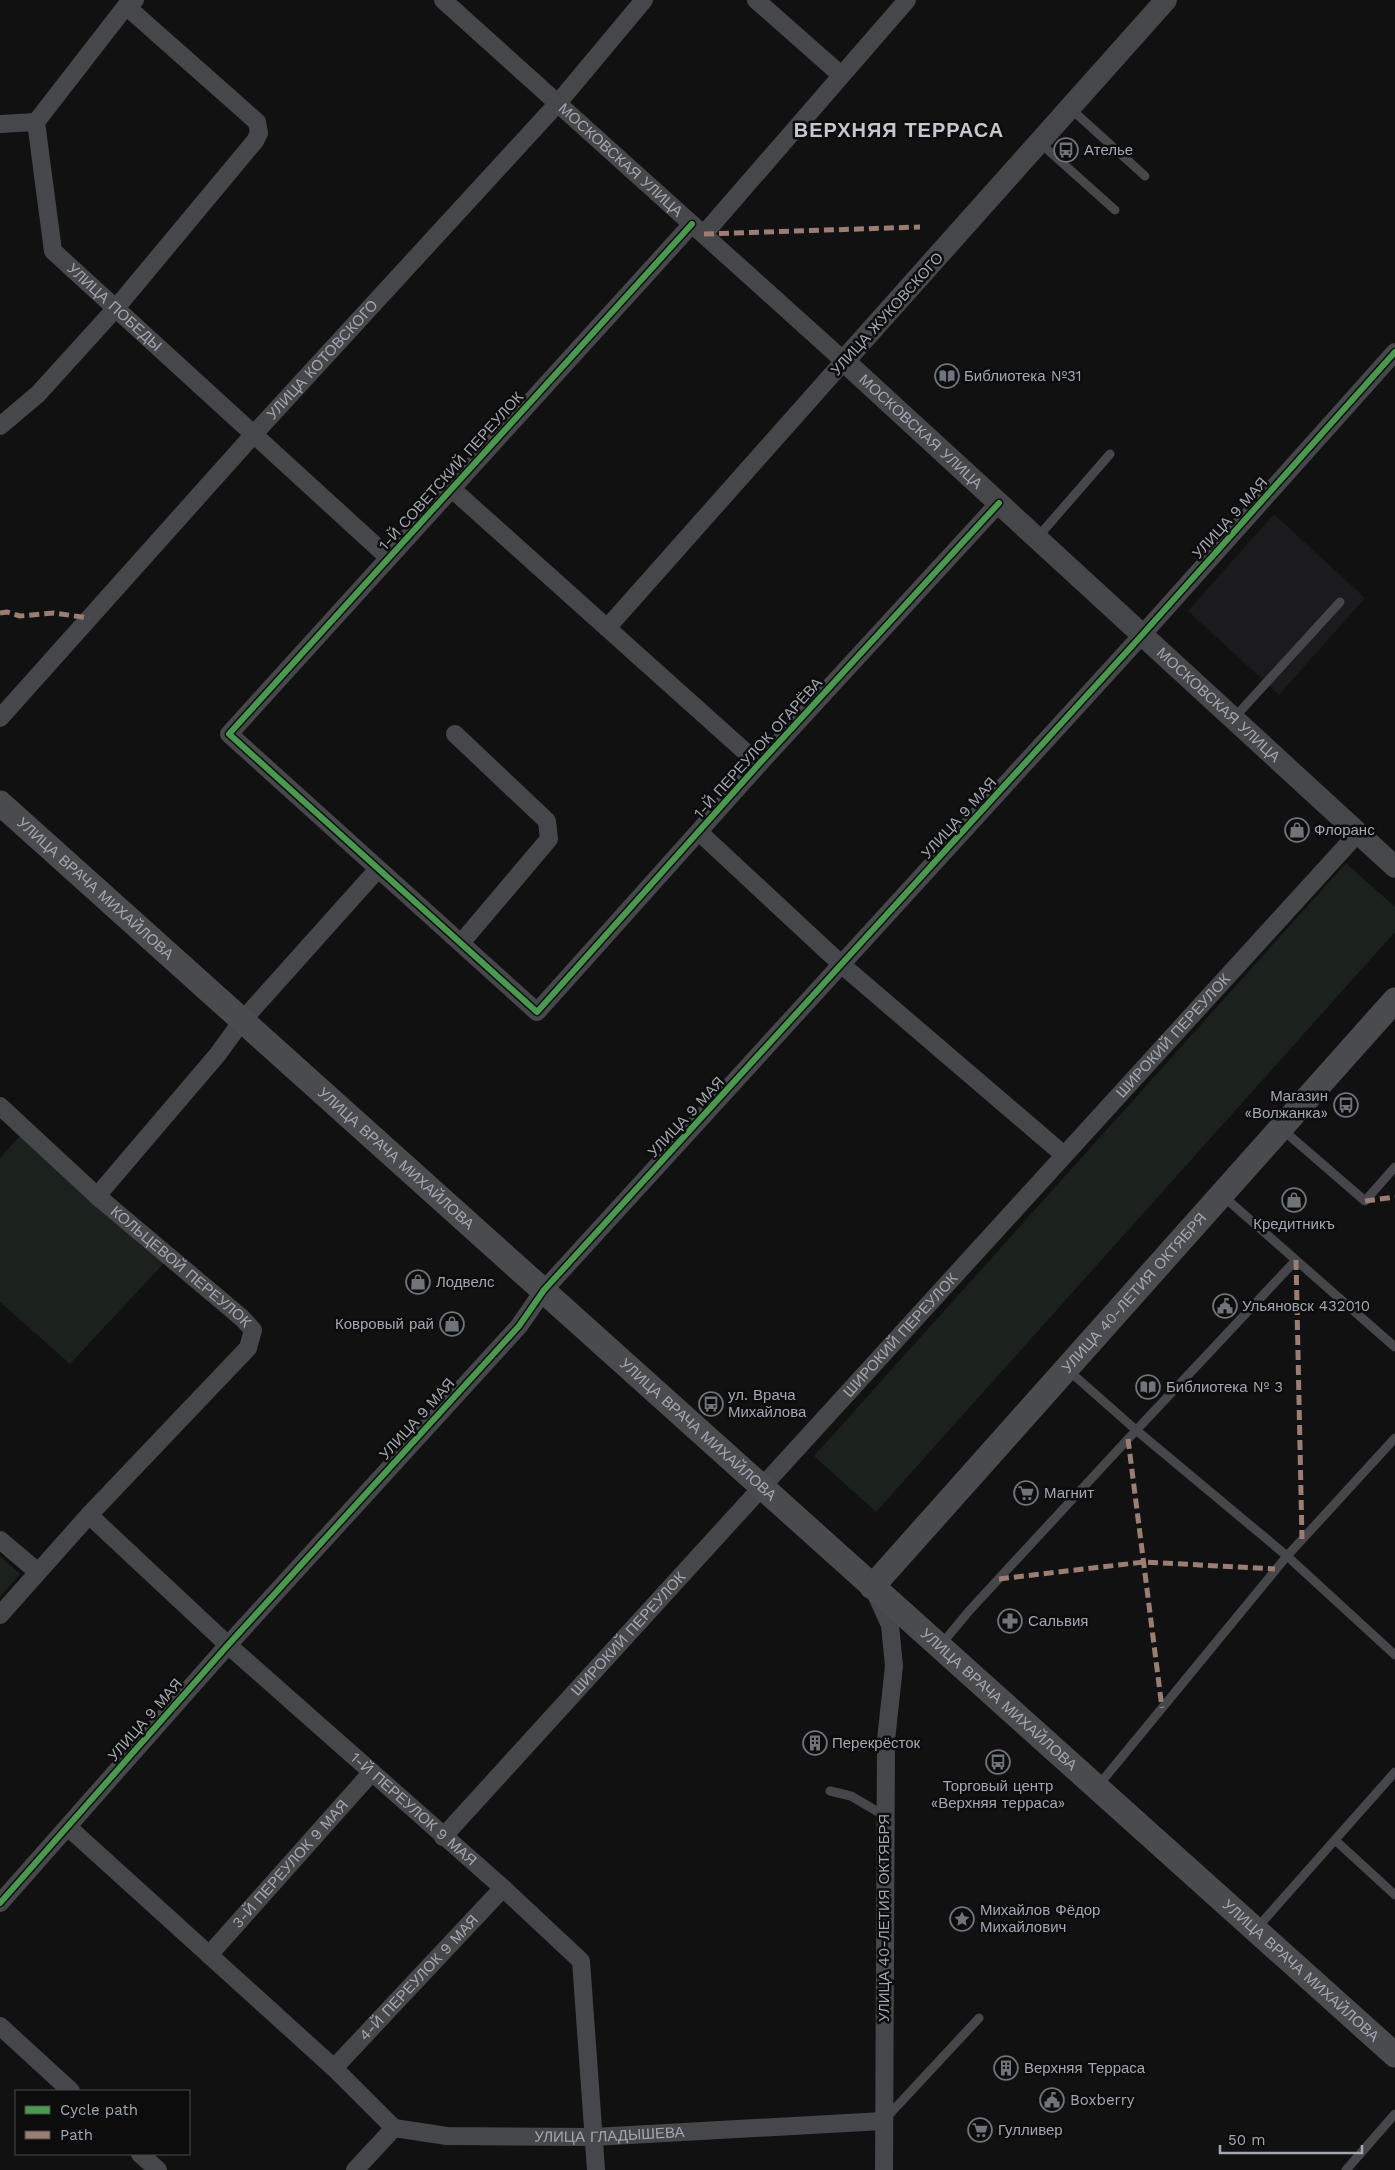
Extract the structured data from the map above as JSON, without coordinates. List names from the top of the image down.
{
  "streets": {
    "main road": ["УЛИЦА ВРАЧА МИХАЙЛОВА", "УЛИЦА 40-ЛЕТИЯ ОКТЯБРЯ"],
    "street": [
      "МОСКОВСКАЯ УЛИЦА",
      "УЛИЦА ПОБЕДЫ",
      "УЛИЦА ЖУКОВСКОГО",
      "УЛИЦА КОТОВСКОГО",
      "1-Й СОВЕТСКИЙ ПЕРЕУЛОК",
      "УЛИЦА 9 МАЯ",
      "1-Й ПЕРЕУЛОК ОГАРЁВА",
      "ШИРОКИЙ ПЕРЕУЛОК",
      "КОЛЬЦЕВОЙ ПЕРЕУЛОК",
      "1-Й ПЕРЕУЛОК 9 МАЯ",
      "3-Й ПЕРЕУЛОК 9 МАЯ",
      "4-Й ПЕРЕУЛОК 9 МАЯ",
      "УЛИЦА ГЛАДЫШЕВА"
    ]
  },
  "crossings": [
    ["МОСКОВСКАЯ УЛИЦА", "УЛИЦА ЖУКОВСКОГО"],
    ["МОСКОВСКАЯ УЛИЦА", "УЛИЦА КОТОВСКОГО"],
    ["МОСКОВСКАЯ УЛИЦА", "1-Й СОВЕТСКИЙ ПЕРЕУЛОК"],
    ["МОСКОВСКАЯ УЛИЦА", "УЛИЦА 9 МАЯ"],
    ["МОСКОВСКАЯ УЛИЦА", "1-Й ПЕРЕУЛОК ОГАРЁВА"],
    ["МОСКОВСКАЯ УЛИЦА", "ШИРОКИЙ ПЕРЕУЛОК"],
    ["УЛИЦА ПОБЕДЫ", "УЛИЦА КОТОВСКОГО"],
    ["УЛИЦА ПОБЕДЫ", "1-Й СОВЕТСКИЙ ПЕРЕУЛОК"],
    ["УЛИЦА 9 МАЯ", "УЛИЦА ВРАЧА МИХАЙЛОВА"],
    ["УЛИЦА 9 МАЯ", "1-Й ПЕРЕУЛОК 9 МАЯ"],
    ["УЛИЦА ВРАЧА МИХАЙЛОВА", "ШИРОКИЙ ПЕРЕУЛОК"],
    ["УЛИЦА ВРАЧА МИХАЙЛОВА", "УЛИЦА 40-ЛЕТИЯ ОКТЯБРЯ"],
    ["ШИРОКИЙ ПЕРЕУЛОК", "1-Й ПЕРЕУЛОК 9 МАЯ"],
    ["КОЛЬЦЕВОЙ ПЕРЕУЛОК", "1-Й ПЕРЕУЛОК 9 МАЯ"],
    ["УЛИЦА 40-ЛЕТИЯ ОКТЯБРЯ", "УЛИЦА ГЛАДЫШЕВА"],
    ["1-Й ПЕРЕУЛОК 9 МАЯ", "3-Й ПЕРЕУЛОК 9 МАЯ"],
    ["1-Й ПЕРЕУЛОК 9 МАЯ", "4-Й ПЕРЕУЛОК 9 МАЯ"],
    ["1-Й ПЕРЕУЛОК 9 МАЯ", "УЛИЦА ГЛАДЫШЕВА"]
  ],
  "districts": ["ВЕРХНЯЯ ТЕРРАСА"],
  "places": {
    "bus stop": [
      "Ателье",
      "Магазин «Волжанка»",
      "ул. Врача Михайлова",
      "Торговый центр «Верхняя терраса»"
    ],
    "library": ["Библиотека №31", "Библиотека № 3"],
    "shop": [
      "Флоранс",
      "Кредитникъ",
      "Лодвелс",
      "Ковровый рай"
    ],
    "public building": ["Ульяновск 432010", "Boxberry"],
    "supermarket": ["Магнит", "Гулливер"],
    "pharmacy": ["Сальвия"],
    "building": ["Перекрёсток", "Верхняя Терраса"],
    "place": ["Михайлов Фёдор Михайлович"]
  },
  "legend": ["Cycle path", "Path"],
  "scale_bar": "50 m"
}
